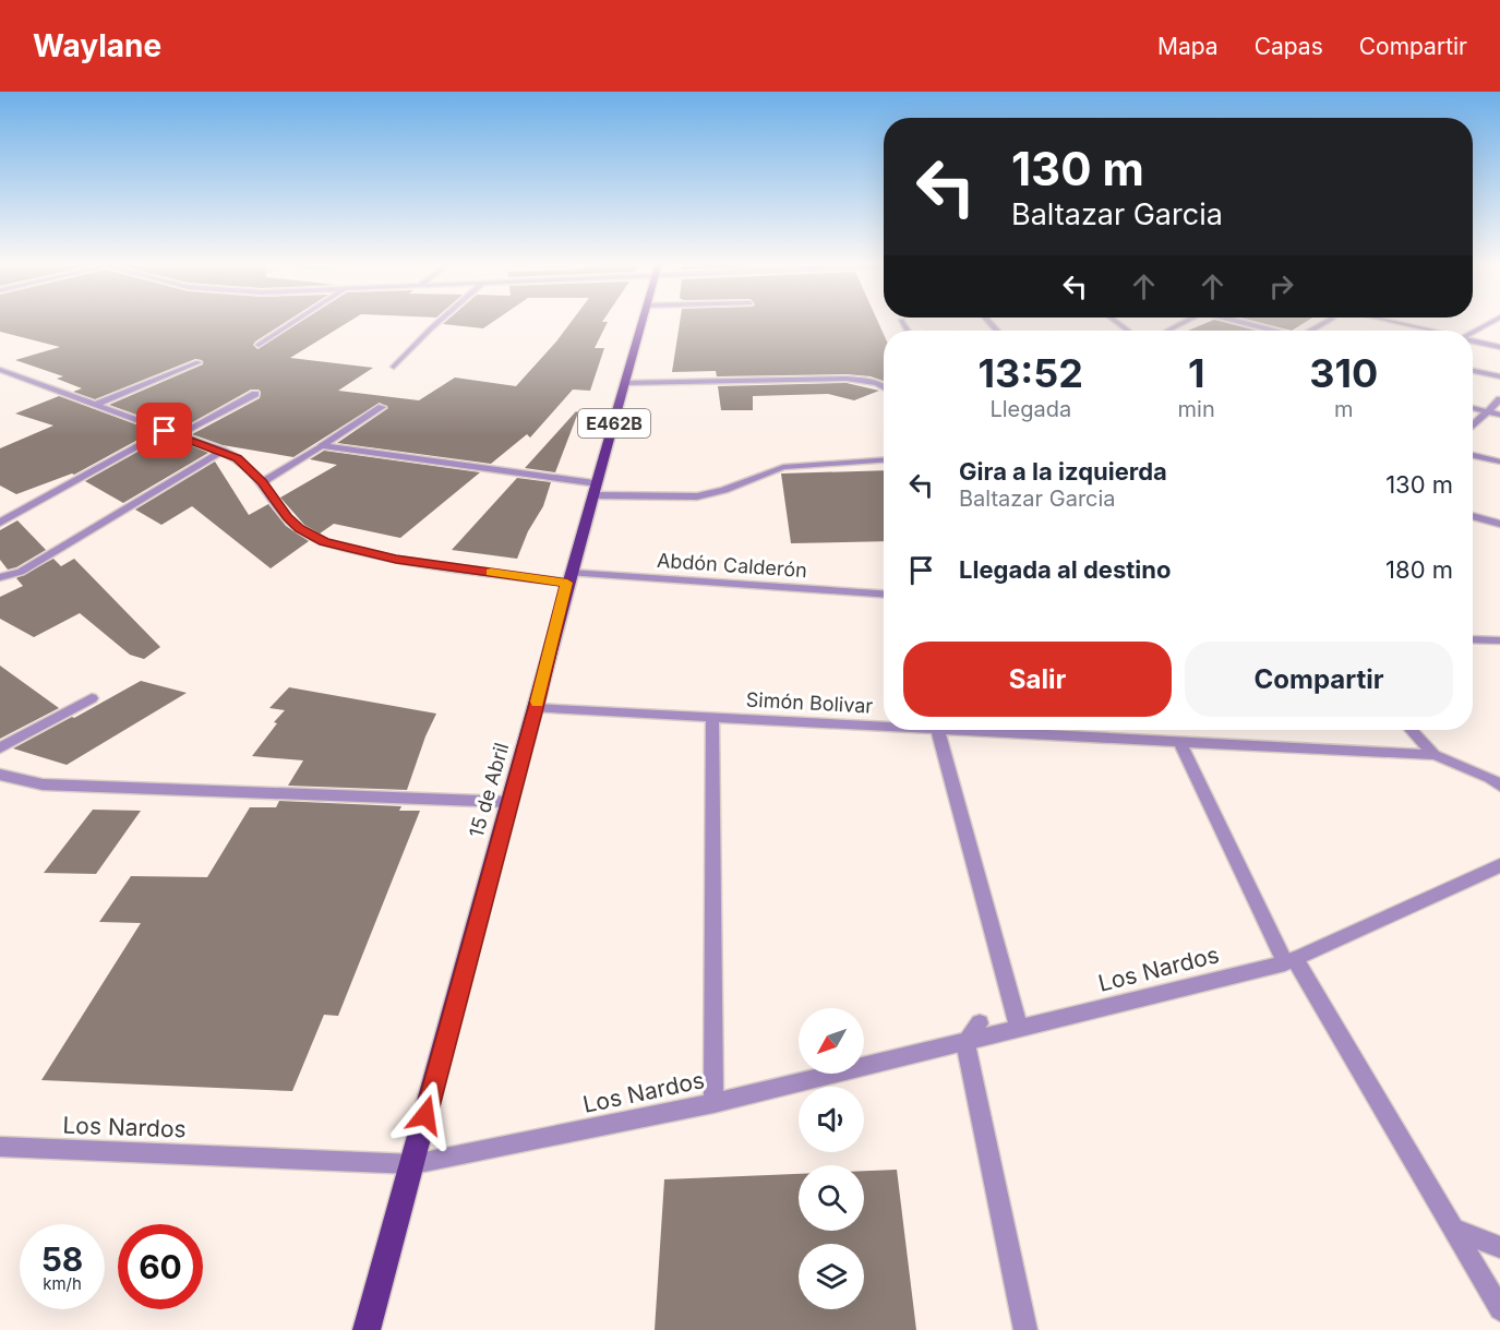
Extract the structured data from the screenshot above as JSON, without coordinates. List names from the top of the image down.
{
  "streets": {
    "main road": ["E462B", "15 de Abril"],
    "street": ["Abdón Calderón", "Simón Bolivar", "Los Nardos"]
  },
  "crossings": [
    ["Abdón Calderón", "15 de Abril"],
    ["Simón Bolivar", "15 de Abril"],
    ["15 de Abril", "Los Nardos"]
  ],
  "north": "bottom left",
  "page": {
    "header": "Waylane",
    "nav": ["Mapa", "Capas", "Compartir"],
    "turn": ["130 m", "Baltazar Garcia"],
    "eta": [
      "13:52",
      "Llegada",
      "1",
      "min",
      "310",
      "m"
    ],
    "list": [
      {
        "name": "Gira a la izquierda",
        "note": "Baltazar Garcia",
        "value": "130 m"
      },
      {
        "name": "Llegada al destino",
        "value": "180 m"
      }
    ],
    "buttons": ["Salir", "Compartir"],
    "speed": "58 km/h",
    "limit": "60"
  }
}
